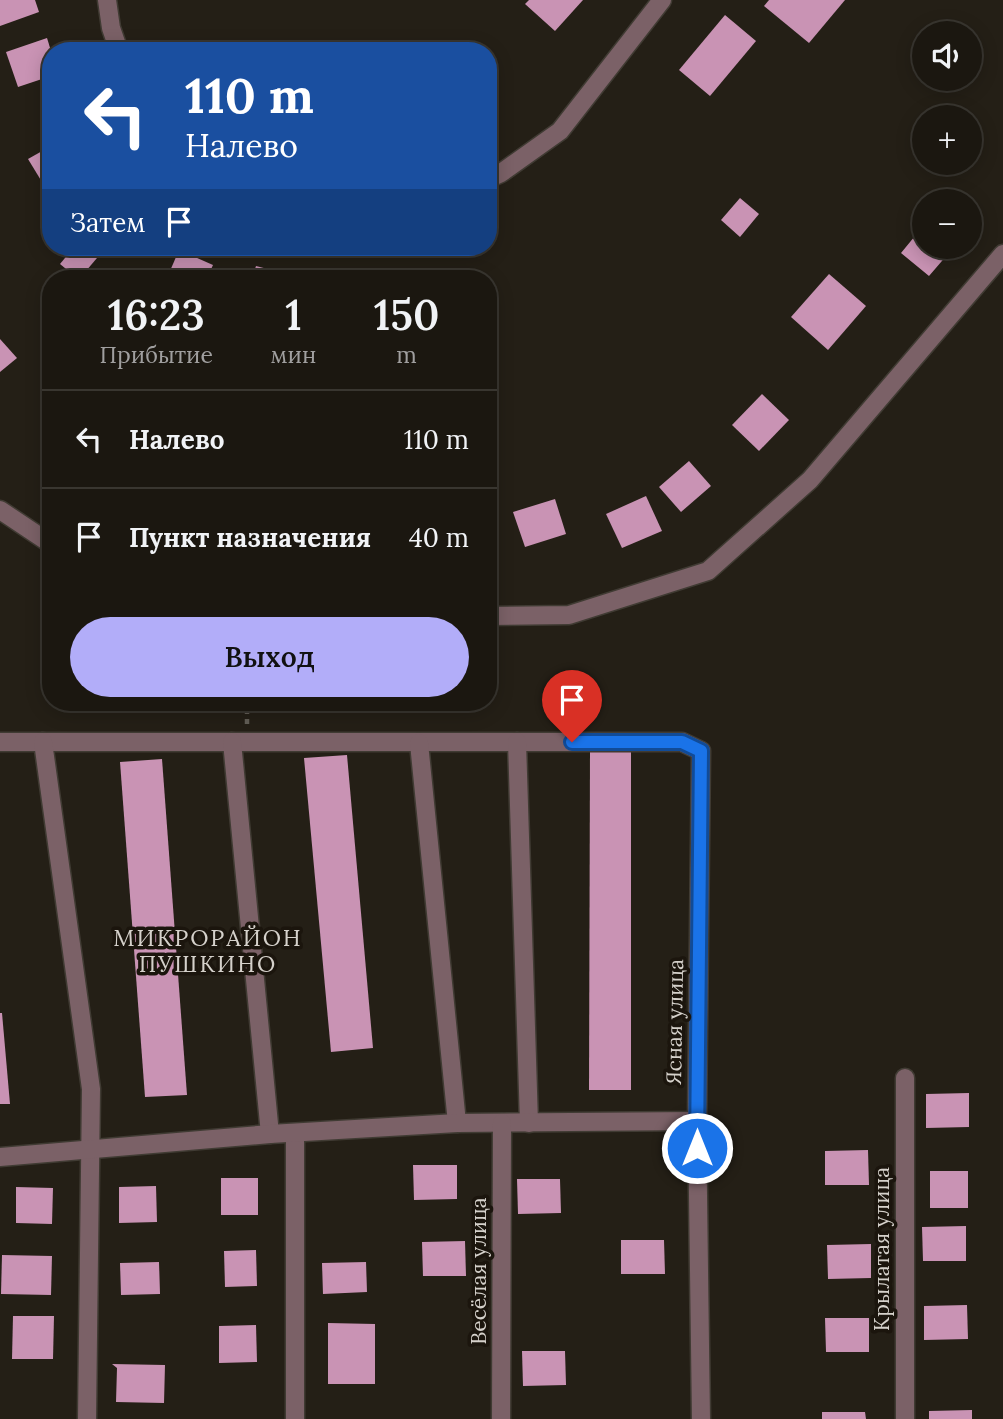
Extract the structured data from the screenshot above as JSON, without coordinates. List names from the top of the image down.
{
  "streets": {
    "street": ["Ясная улица", "Крылатая улица", "Весёлая улица"]
  },
  "districts": ["МИКРОРАЙОН ПУШКИНО"],
  "page": {
    "map_buttons": ["+", "−"],
    "turn": ["110 m", "Налево"],
    "then": "Затем",
    "eta": [
      "16:23",
      "Прибытие",
      "1",
      "мин",
      "150",
      "m"
    ],
    "list": [
      {
        "name": "Налево",
        "value": "110 m"
      },
      {
        "name": "Пункт назначения",
        "value": "40 m"
      }
    ],
    "buttons": "Выход"
  }
}
